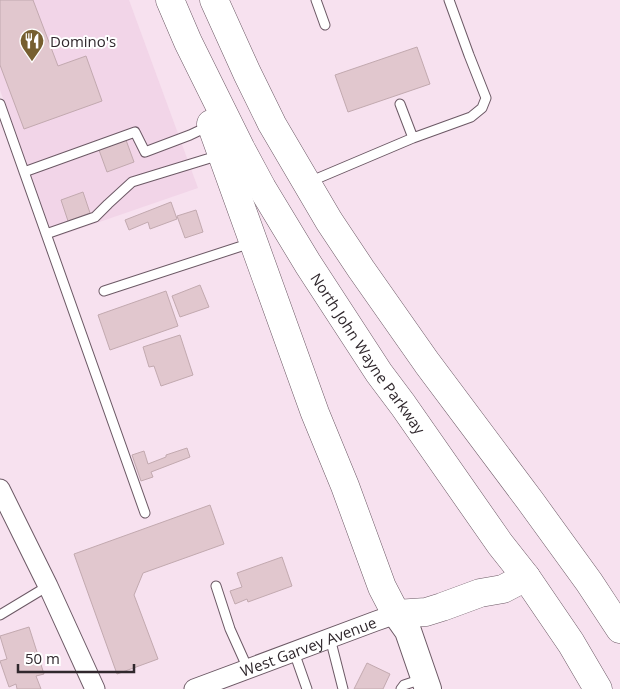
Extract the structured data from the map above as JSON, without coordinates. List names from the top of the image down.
{
  "streets": {
    "highway": ["North John Wayne Parkway"],
    "street": ["West Garvey Avenue"]
  },
  "places": {
    "restaurant": ["Domino's"]
  },
  "scale_bar": "50 m"
}
